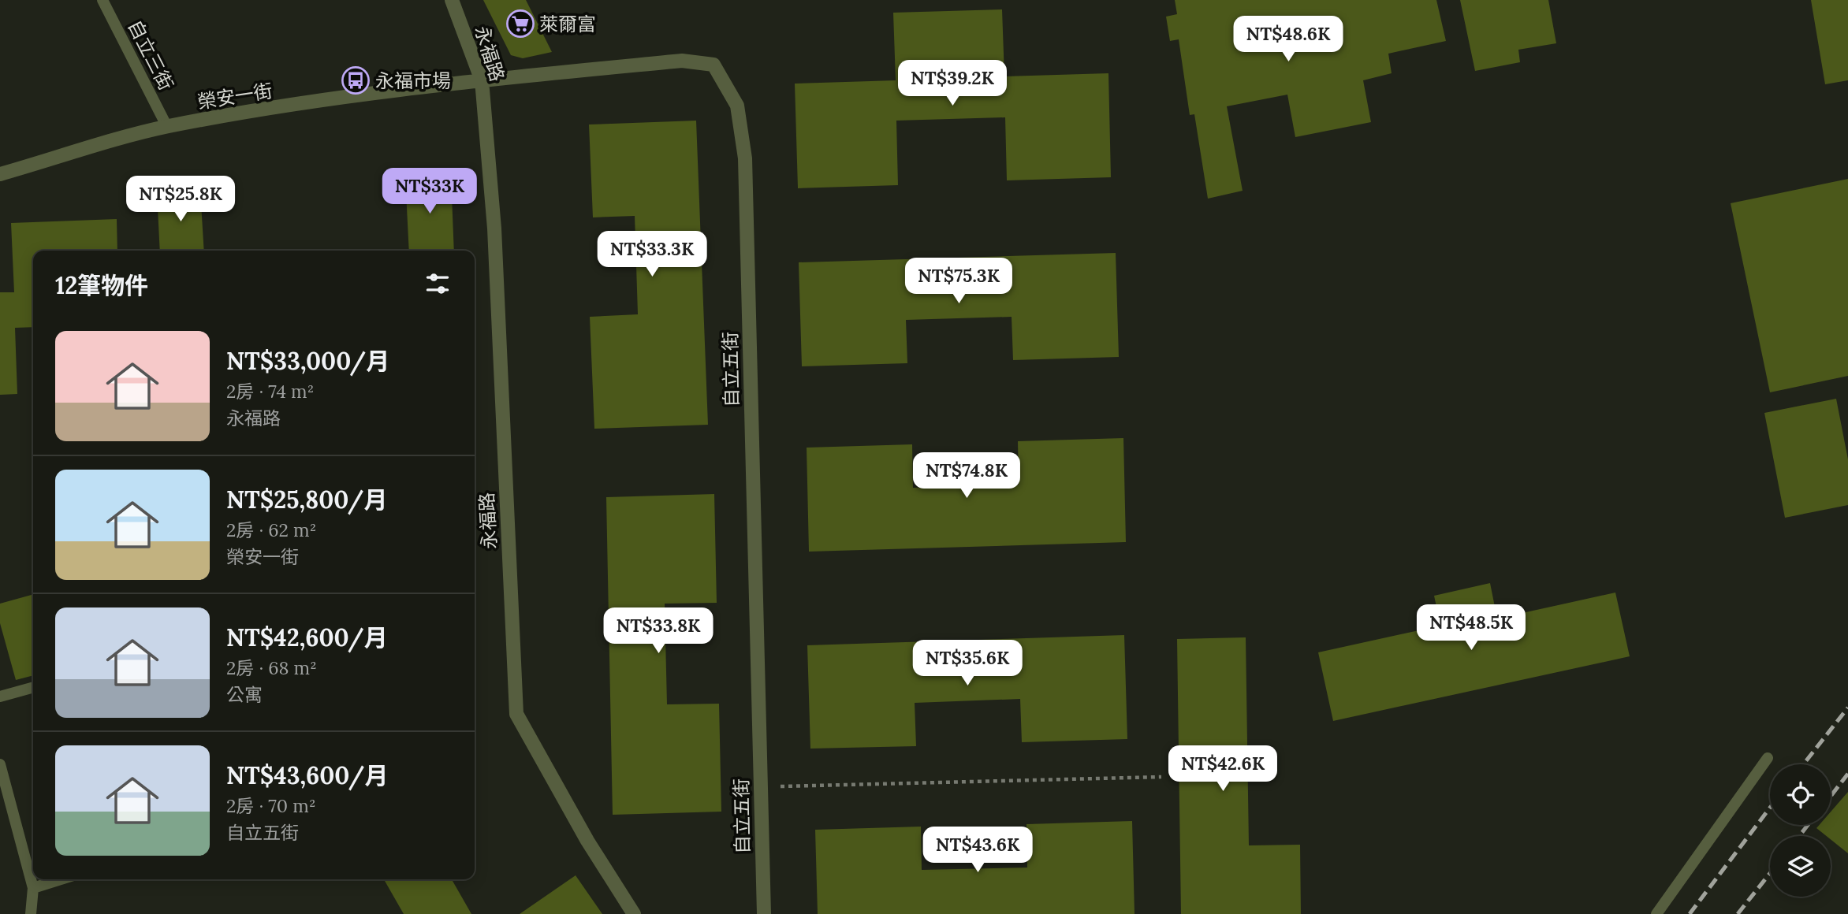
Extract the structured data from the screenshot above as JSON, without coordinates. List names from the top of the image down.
{
  "streets": {
    "street": ["永福路", "榮安一街", "自立五街"],
    "lane": ["自立三街"]
  },
  "crossings": [
    ["永福路", "榮安一街"],
    ["永福路", "自立五街"],
    ["自立三街", "榮安一街"],
    ["榮安一街", "自立五街"]
  ],
  "places": {
    "supermarket": ["萊爾富"],
    "bus stop": ["永福市場"]
  },
  "page": {
    "price": [
      "NT$48.6K",
      "NT$39.2K",
      "NT$33K",
      "NT$25.8K",
      "NT$33.3K",
      "NT$75.3K",
      "NT$74.8K",
      "NT$48.5K",
      "NT$33.8K",
      "NT$35.6K",
      "NT$42.6K",
      "NT$43.6K"
    ],
    "heading": "12筆物件",
    "list": [
      {
        "name": "NT$33,000/月",
        "note": "2房 · 74 m² · 永福路"
      },
      {
        "name": "NT$25,800/月",
        "note": "2房 · 62 m² · 榮安一街"
      },
      {
        "name": "NT$42,600/月",
        "note": "2房 · 68 m² · 公寓"
      },
      {
        "name": "NT$43,600/月",
        "note": "2房 · 70 m² · 自立五街"
      }
    ]
  }
}
